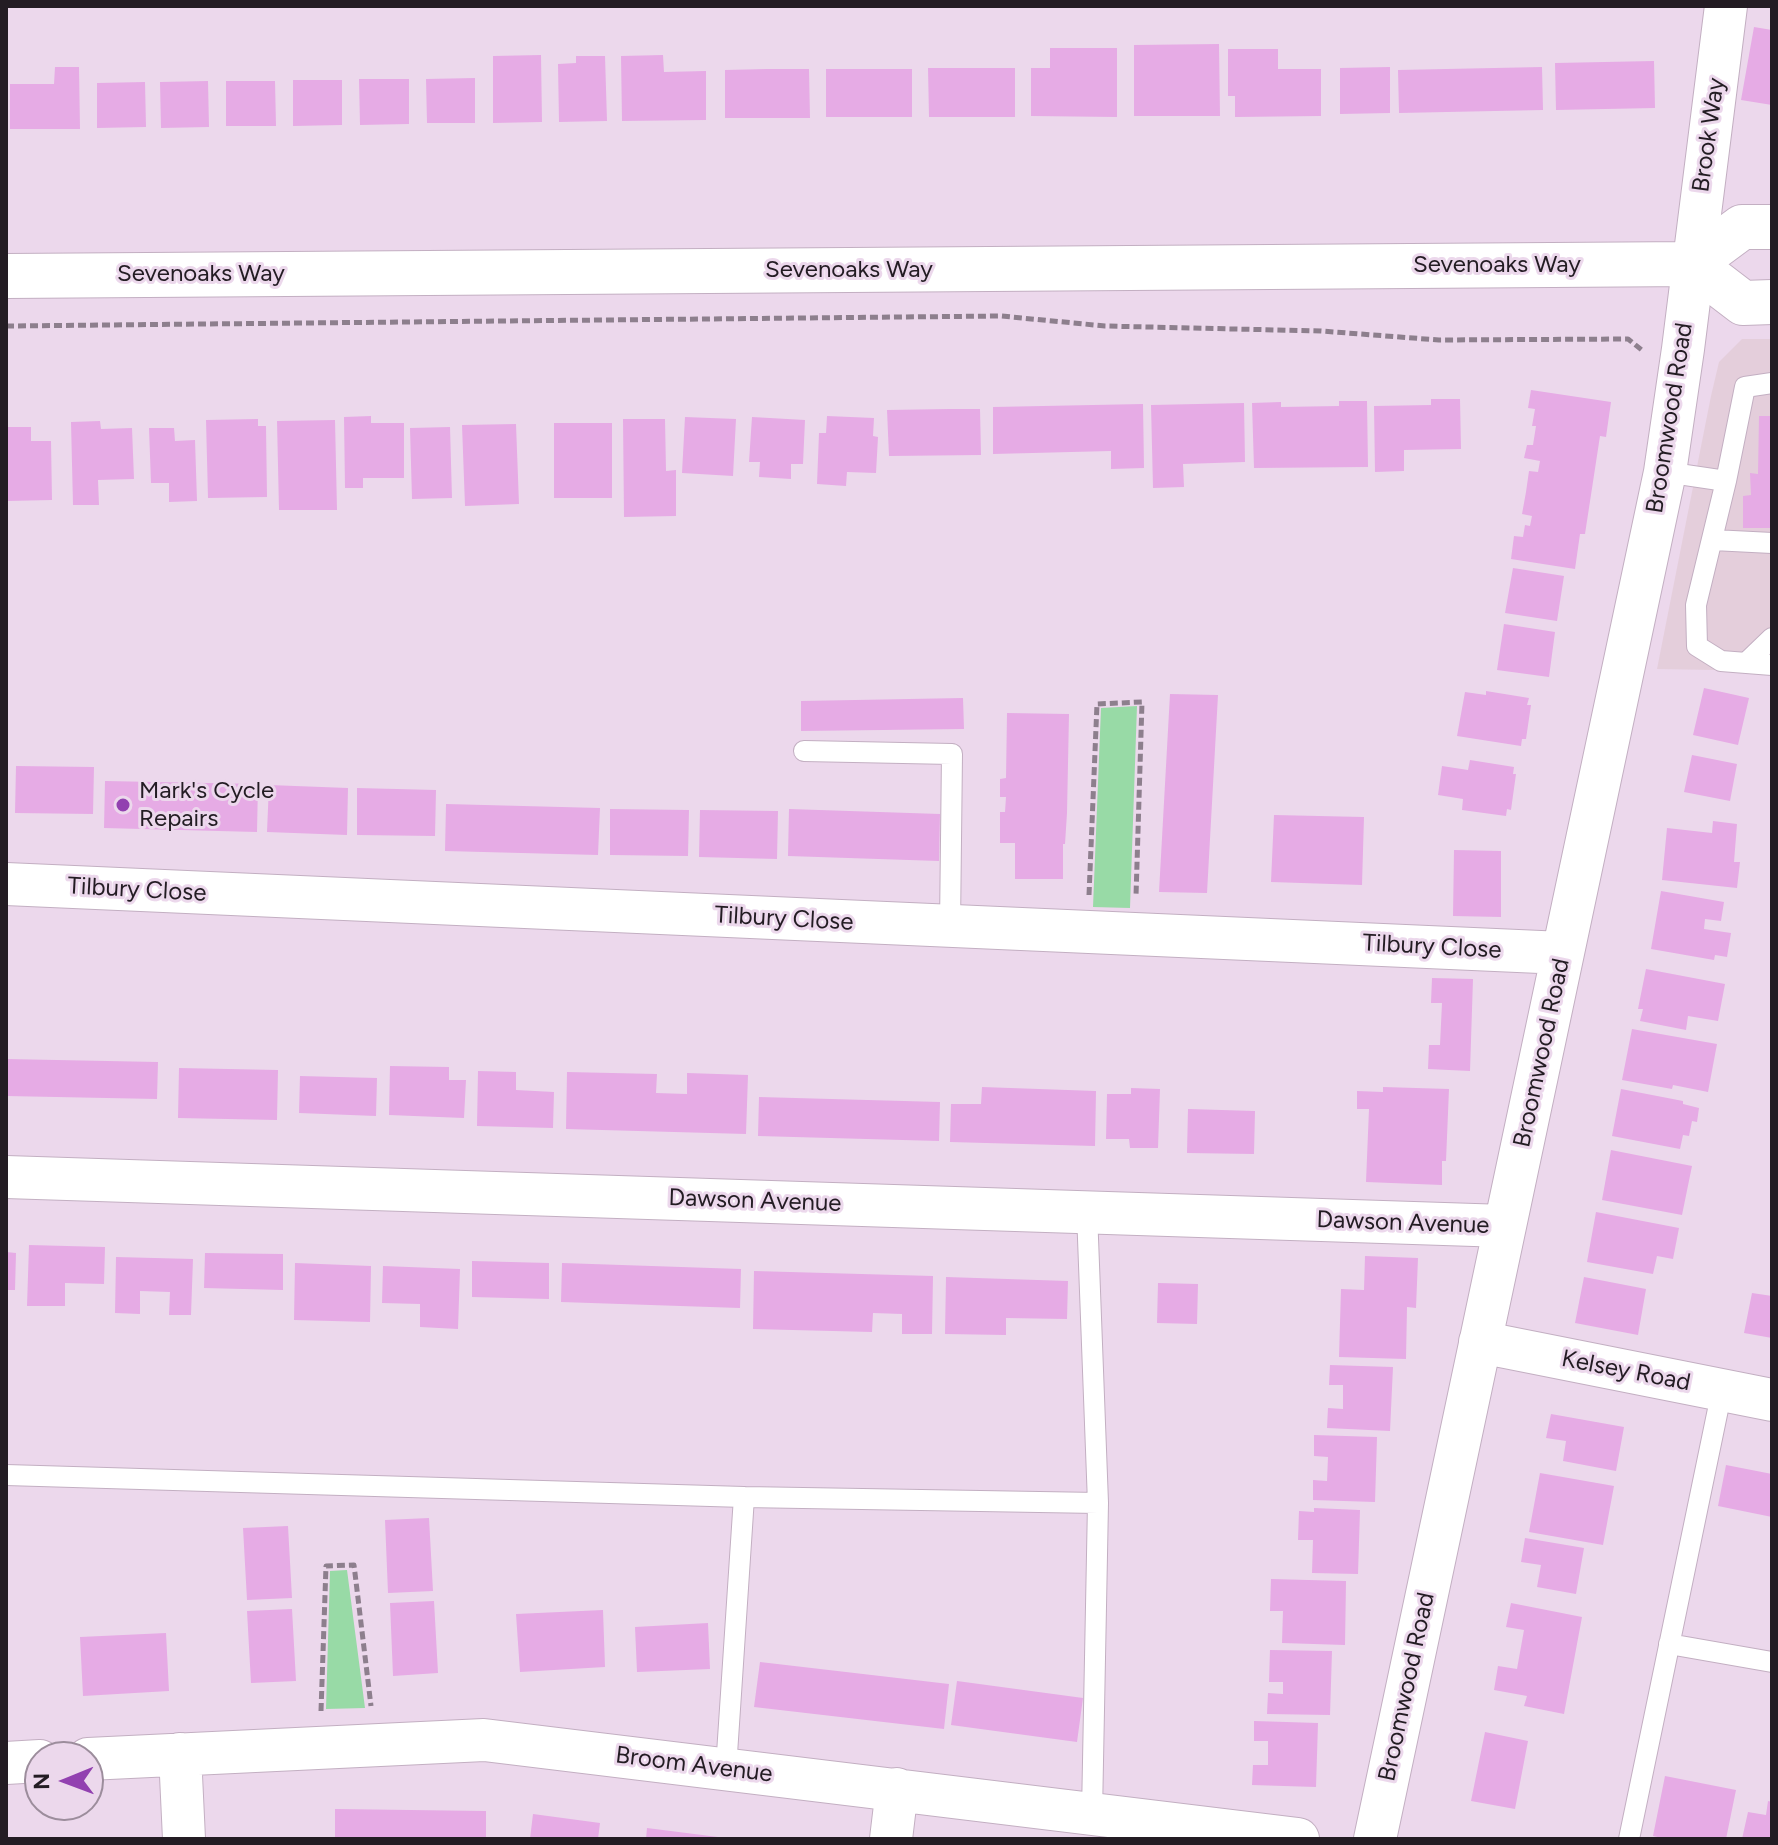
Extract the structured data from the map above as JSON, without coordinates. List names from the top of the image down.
{
  "streets": {
    "main road": ["Sevenoaks Way"],
    "street": [
      "Brook Way",
      "Broomwood Road",
      "Tilbury Close",
      "Dawson Avenue",
      "Kelsey Road",
      "Broom Avenue"
    ]
  },
  "crossings": [
    ["Brook Way", "Sevenoaks Way"],
    ["Brook Way", "Broomwood Road"],
    ["Sevenoaks Way", "Broomwood Road"],
    ["Broomwood Road", "Tilbury Close"],
    ["Broomwood Road", "Dawson Avenue"],
    ["Broomwood Road", "Kelsey Road"]
  ],
  "places": ["Mark's Cycle Repairs"],
  "north": "left"
}
